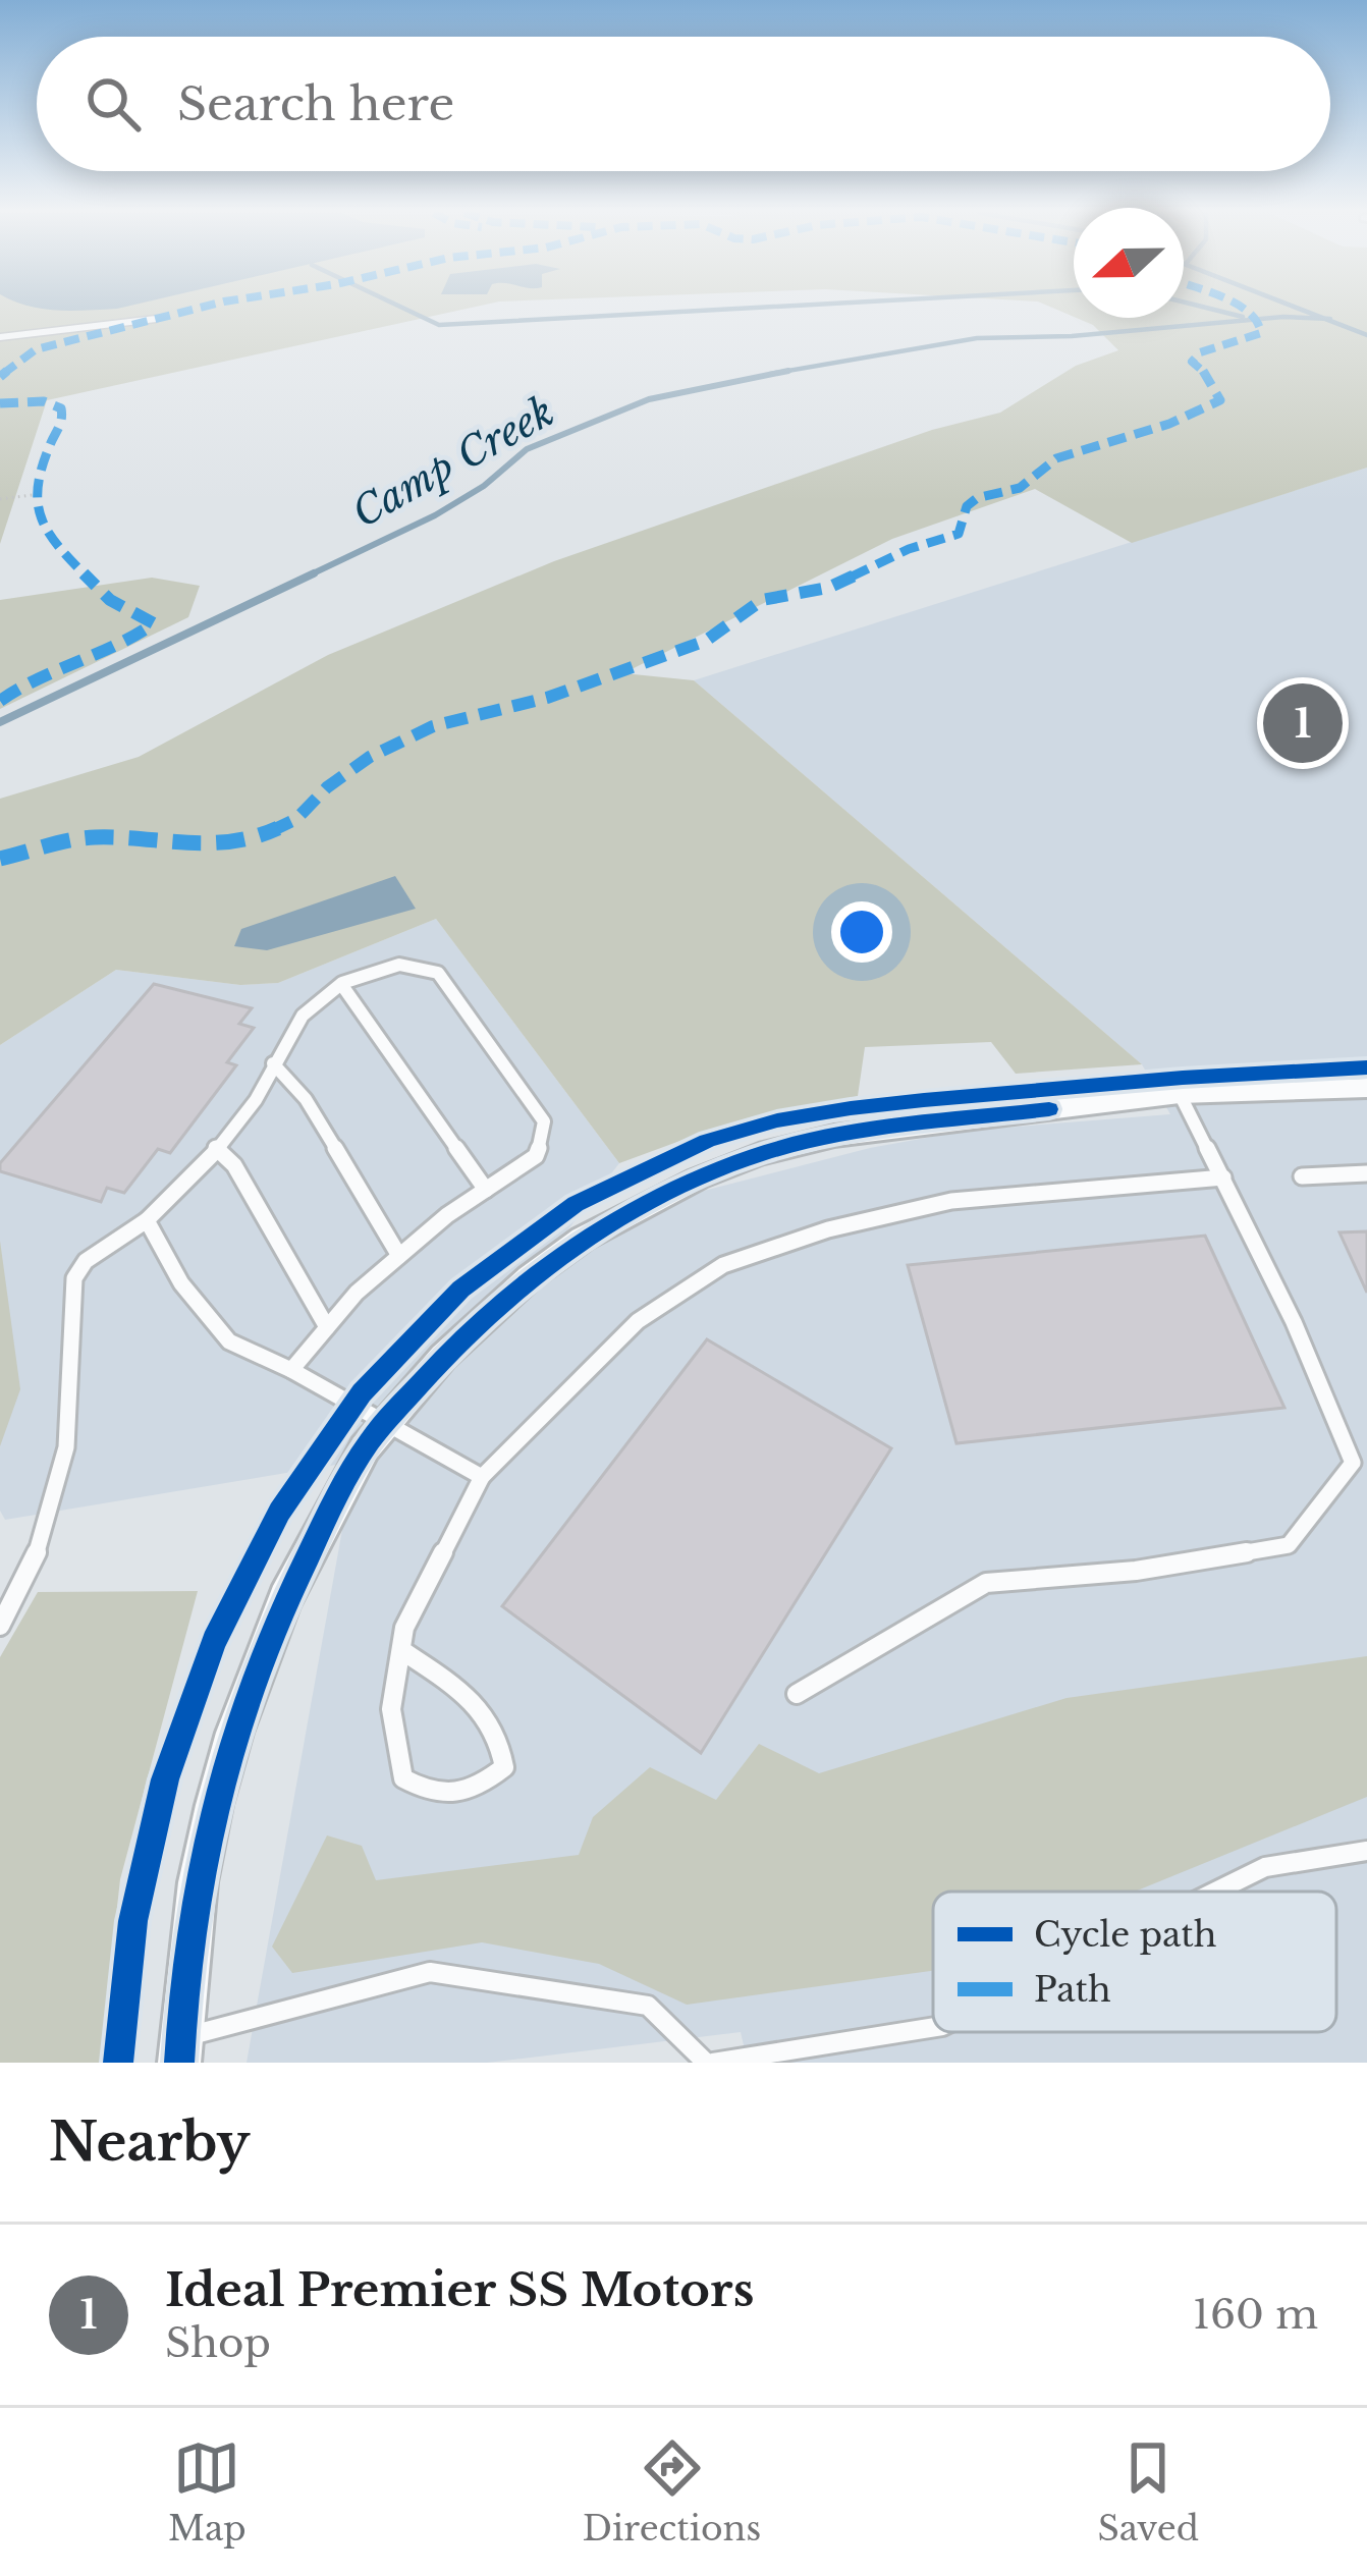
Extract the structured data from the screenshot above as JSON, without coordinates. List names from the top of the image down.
{
  "water": ["Camp Creek"],
  "legend": ["Cycle path", "Path"],
  "north": "left",
  "page": {
    "search": "Search here",
    "pins": "1",
    "heading": "Nearby",
    "list": [
      {
        "mark": "1",
        "name": "Ideal Premier SS Motors",
        "note": "Shop",
        "value": "160 m"
      }
    ],
    "nav": ["Map", "Directions", "Saved"]
  }
}
